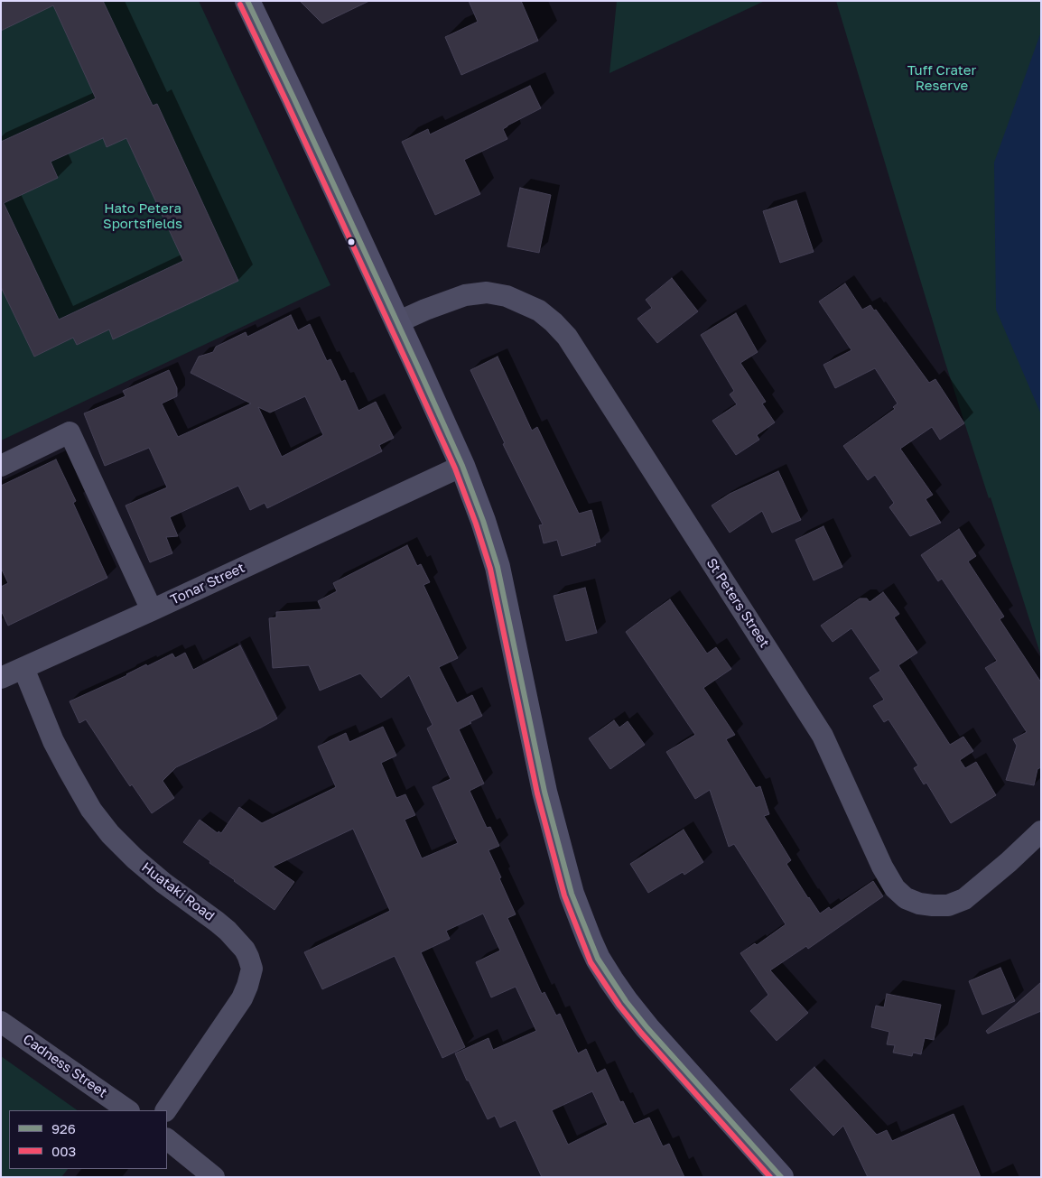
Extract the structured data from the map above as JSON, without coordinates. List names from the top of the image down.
{
  "streets": {
    "street": [
      "Tonar Street",
      "St Peters Street",
      "Huataki Road",
      "Cadness Street"
    ]
  },
  "crossings": [
    ["Tonar Street", "Huataki Road"]
  ],
  "parks": ["Tuff Crater Reserve", "Hato Petera Sportsfields"],
  "lines": ["transit line 926", "transit line 003"],
  "legend": ["926", "003"]
}
